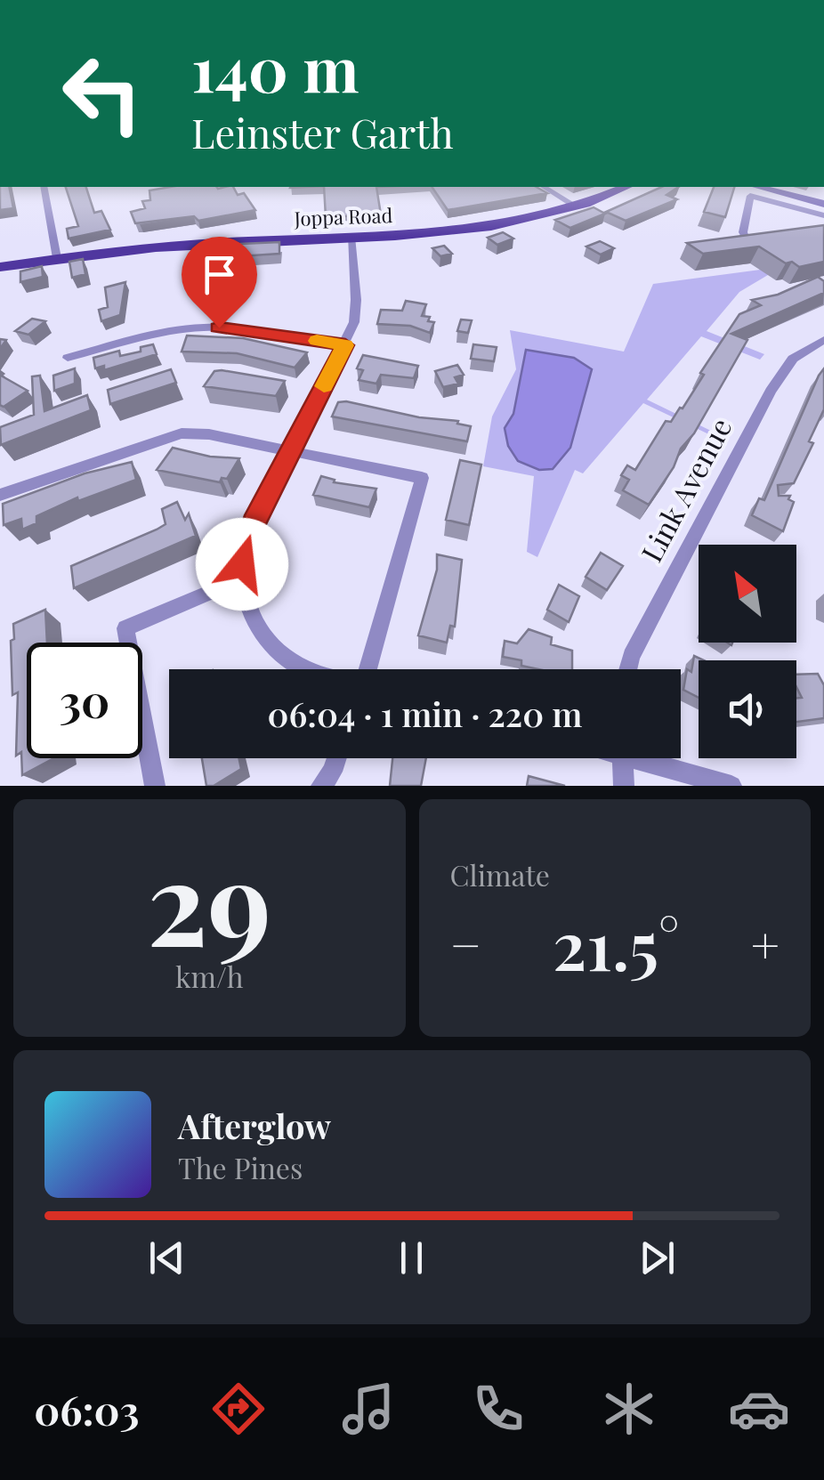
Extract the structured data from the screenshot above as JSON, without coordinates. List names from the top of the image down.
{
  "streets": {
    "main road": ["Joppa Road"],
    "street": ["Link Avenue"]
  },
  "north": "top left",
  "page": {
    "turn": ["140 m", "Leinster Garth"],
    "limit": "30",
    "trip": "06:04 · 1 min · 220 m",
    "tile": [
      ["29", "km/h"],
      "Climate"
    ],
    "heat": ["−", "21.5°", "+"],
    "song": ["Afterglow", "The Pines"],
    "tabs": "06:03"
  }
}
